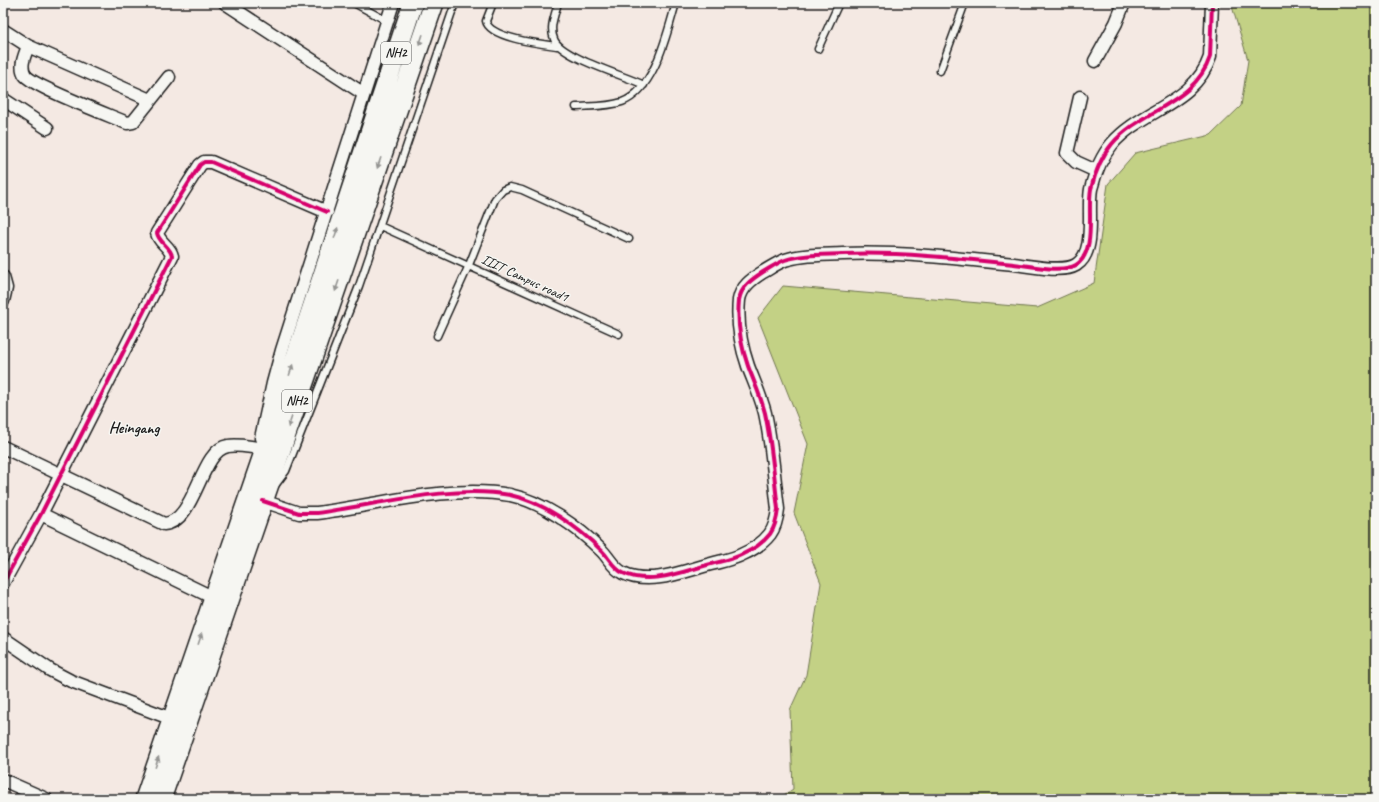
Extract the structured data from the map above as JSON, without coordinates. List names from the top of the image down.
{
  "streets": {
    "highway": ["NH2"],
    "lane": ["IIIT Campus road1"]
  },
  "districts": ["Heingang"]
}
